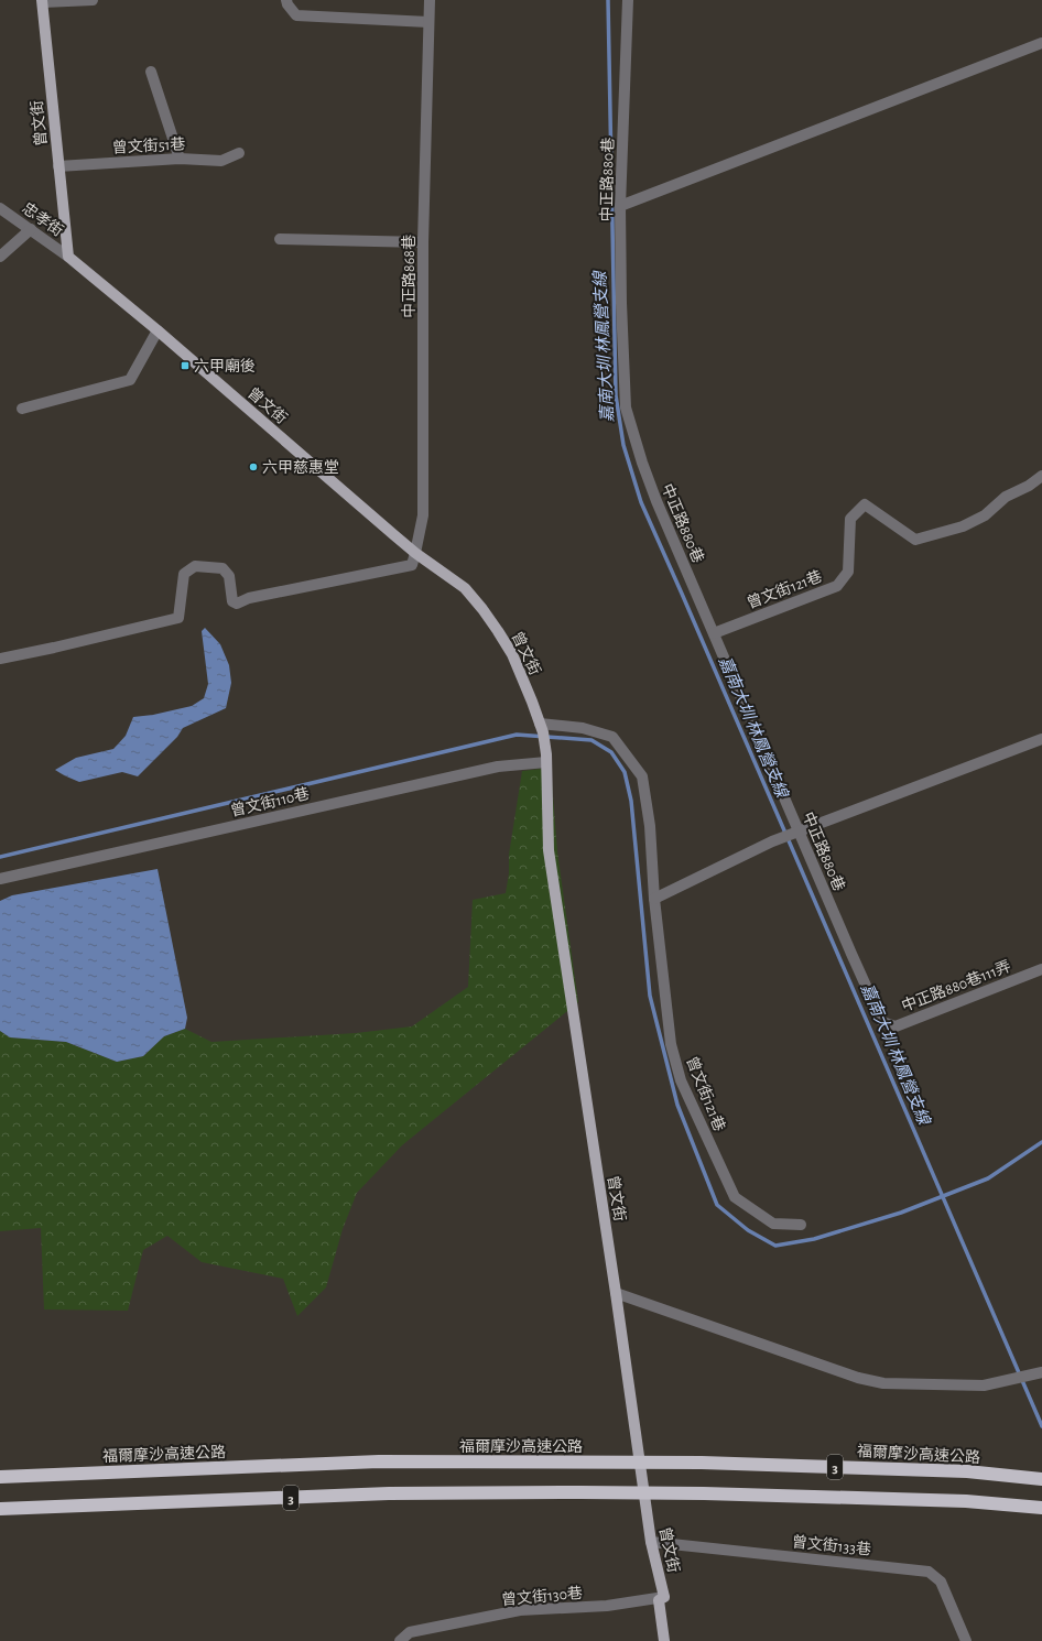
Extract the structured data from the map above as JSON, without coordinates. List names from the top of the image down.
{
  "streets": {
    "highway": ["福爾摩沙高速公路", "3"],
    "main road": ["曾文街"],
    "street": [
      "曾文街51巷",
      "中正路880巷",
      "忠孝街",
      "中正路868巷",
      "曾文街121巷",
      "曾文街110巷",
      "中正路880巷111弄",
      "曾文街133巷",
      "曾文街130巷"
    ]
  },
  "crossings": [
    ["曾文街", "曾文街51巷"],
    ["曾文街", "忠孝街"],
    ["曾文街", "中正路868巷"],
    ["曾文街", "曾文街121巷"],
    ["曾文街", "曾文街110巷"],
    ["曾文街", "曾文街133巷"],
    ["曾文街", "曾文街130巷"],
    ["中正路880巷", "曾文街121巷"],
    ["中正路880巷", "中正路880巷111弄"]
  ],
  "water": ["嘉南大圳 林鳳營支線"],
  "places": {
    "transit": ["六甲廟後"],
    "other": ["六甲慈惠堂"]
  }
}
